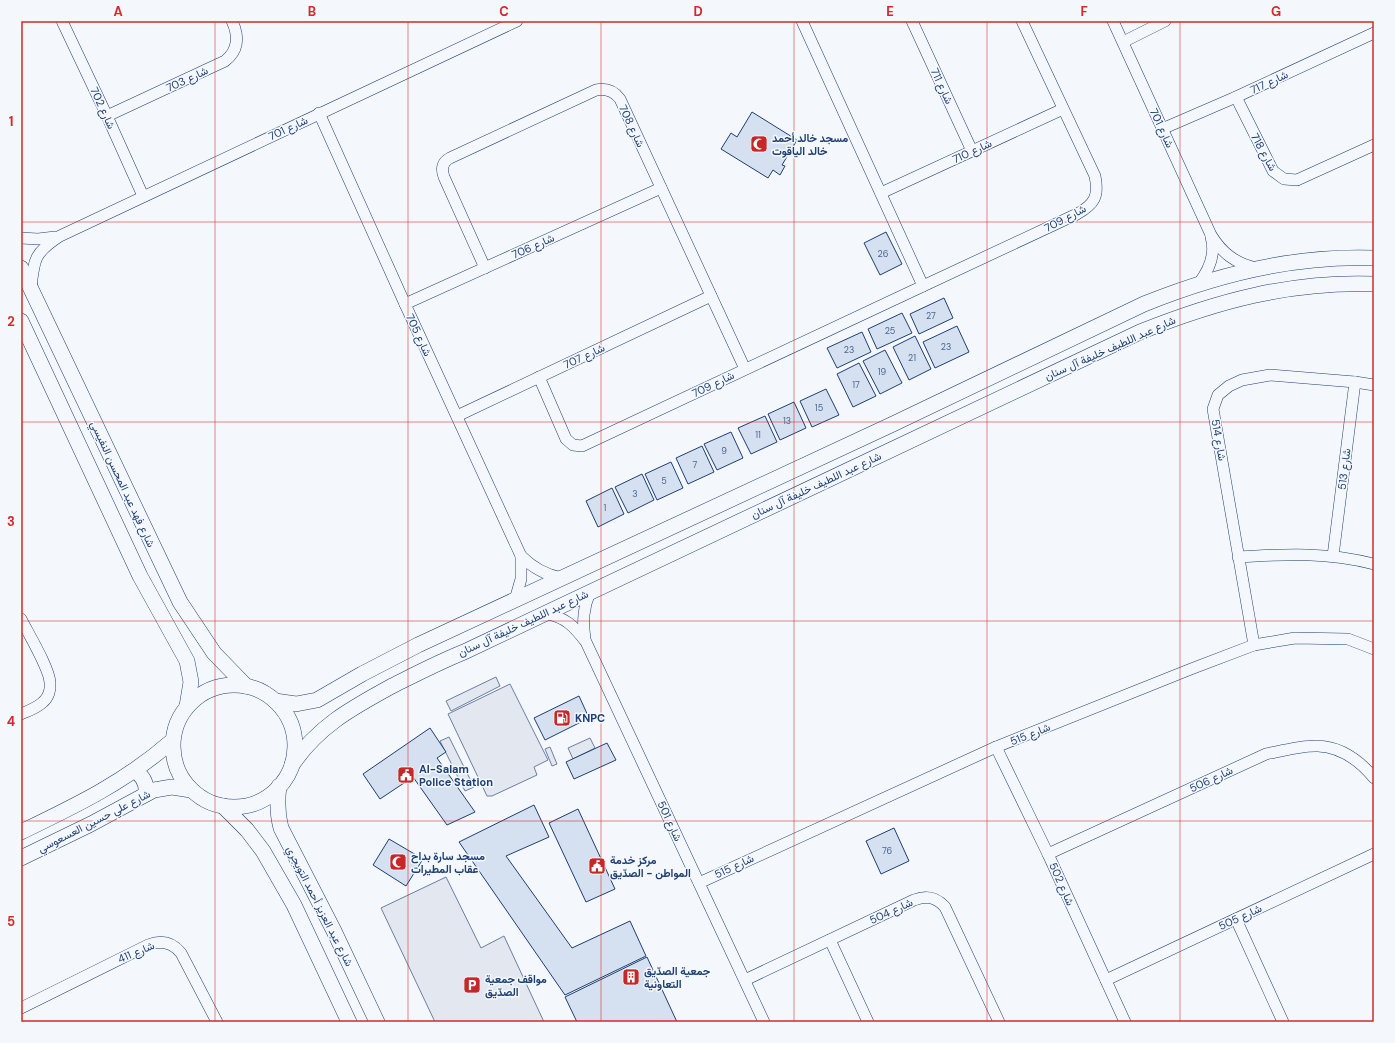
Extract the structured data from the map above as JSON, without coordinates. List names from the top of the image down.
{
  "streets": {
    "street": [
      "شارع 703",
      "شارع 717",
      "شارع 711",
      "شارع 702",
      "شارع 708",
      "شارع 701",
      "شارع 710",
      "شارع 718",
      "شارع 709",
      "شارع 706",
      "شارع 705",
      "شارع عبد اللطيف خليفة آل سنان",
      "شارع 707",
      "شارع 514",
      "شارع 513",
      "شارع فهد عبد المحسن النفيسي",
      "شارع 515",
      "شارع 506",
      "شارع علي حسين العسعوسي",
      "شارع 501",
      "شارع 502",
      "شارع عبد العزيز أحمد التويجري",
      "شارع 504",
      "شارع 505",
      "شارع 411"
    ]
  },
  "crossings": [
    ["شارع 703", "شارع 702"],
    ["شارع 717", "شارع 701"],
    ["شارع 717", "شارع 718"],
    ["شارع 711", "شارع 710"],
    ["شارع 702", "شارع 701"],
    ["شارع 708", "شارع 709"],
    ["شارع 708", "شارع 706"],
    ["شارع 708", "شارع 707"],
    ["شارع 701", "شارع 705"],
    ["شارع 701", "شارع عبد اللطيف خليفة آل سنان"],
    ["شارع 701", "شارع فهد عبد المحسن النفيسي"],
    ["شارع 710", "شارع 709"],
    ["شارع 709", "شارع 707"],
    ["شارع 706", "شارع 705"],
    ["شارع 705", "شارع عبد اللطيف خليفة آل سنان"],
    ["شارع 705", "شارع 707"],
    ["شارع عبد اللطيف خليفة آل سنان", "شارع فهد عبد المحسن النفيسي"],
    ["شارع عبد اللطيف خليفة آل سنان", "شارع علي حسين العسعوسي"],
    ["شارع عبد اللطيف خليفة آل سنان", "شارع 501"],
    ["شارع عبد اللطيف خليفة آل سنان", "شارع عبد العزيز أحمد التويجري"],
    ["شارع 514", "شارع 513"],
    ["شارع 514", "شارع 515"],
    ["شارع فهد عبد المحسن النفيسي", "شارع علي حسين العسعوسي"],
    ["شارع فهد عبد المحسن النفيسي", "شارع عبد العزيز أحمد التويجري"],
    ["شارع 515", "شارع 501"],
    ["شارع 515", "شارع 502"],
    ["شارع 506", "شارع 502"],
    ["شارع علي حسين العسعوسي", "شارع عبد العزيز أحمد التويجري"],
    ["شارع 501", "شارع 504"],
    ["شارع 502", "شارع 505"]
  ],
  "places": {
    "mosque": ["مسجد خالد أحمد خالد الياقوت", "مسجد سارة بداح عقاب المطيرات"],
    "fuel station": ["KNPC"],
    "public building": ["Al-Salam Police Station", "مركز خدمة المواطن - الصدّيق"],
    "building": ["جمعية الصدّيق التعاونية"],
    "parking": ["مواقف جمعية الصدّيق"]
  },
  "house_numbers": [
    "26",
    "27",
    "25",
    "23",
    "23",
    "21",
    "19",
    "17",
    "15",
    "13",
    "11",
    "9",
    "7",
    "5",
    "3",
    "1",
    "76"
  ],
  "grid": {
    "columns": [
      "A",
      "B",
      "C",
      "D",
      "E",
      "F",
      "G"
    ],
    "rows": [
      "1",
      "2",
      "3",
      "4",
      "5"
    ]
  }
}
